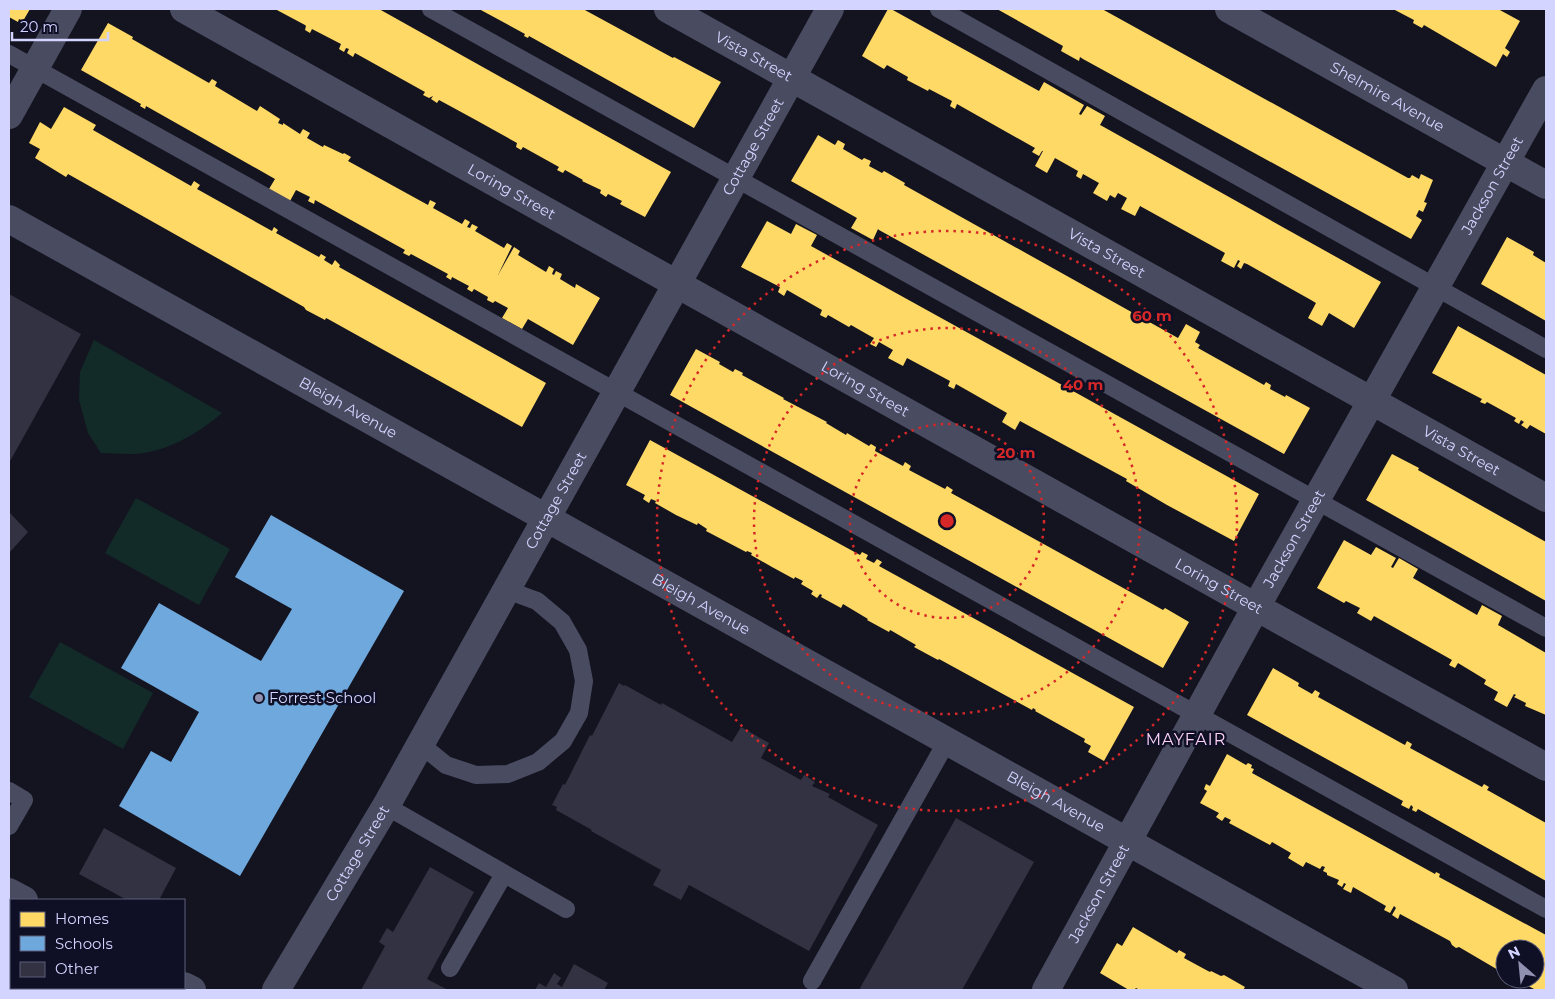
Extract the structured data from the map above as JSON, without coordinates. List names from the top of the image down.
{
  "streets": {
    "street": [
      "Vista Street",
      "Shelmire Avenue",
      "Cottage Street",
      "Jackson Street",
      "Loring Street",
      "Bleigh Avenue"
    ]
  },
  "crossings": [
    ["Vista Street", "Cottage Street"],
    ["Vista Street", "Jackson Street"],
    ["Shelmire Avenue", "Jackson Street"],
    ["Cottage Street", "Loring Street"],
    ["Cottage Street", "Bleigh Avenue"],
    ["Jackson Street", "Loring Street"],
    ["Jackson Street", "Bleigh Avenue"]
  ],
  "districts": ["MAYFAIR"],
  "places": ["Forrest School"],
  "legend": ["Homes", "Schools", "Other"],
  "scale_bar": "20 m",
  "north": "top left",
  "rings": ["60 m", "40 m", "20 m"]
}
